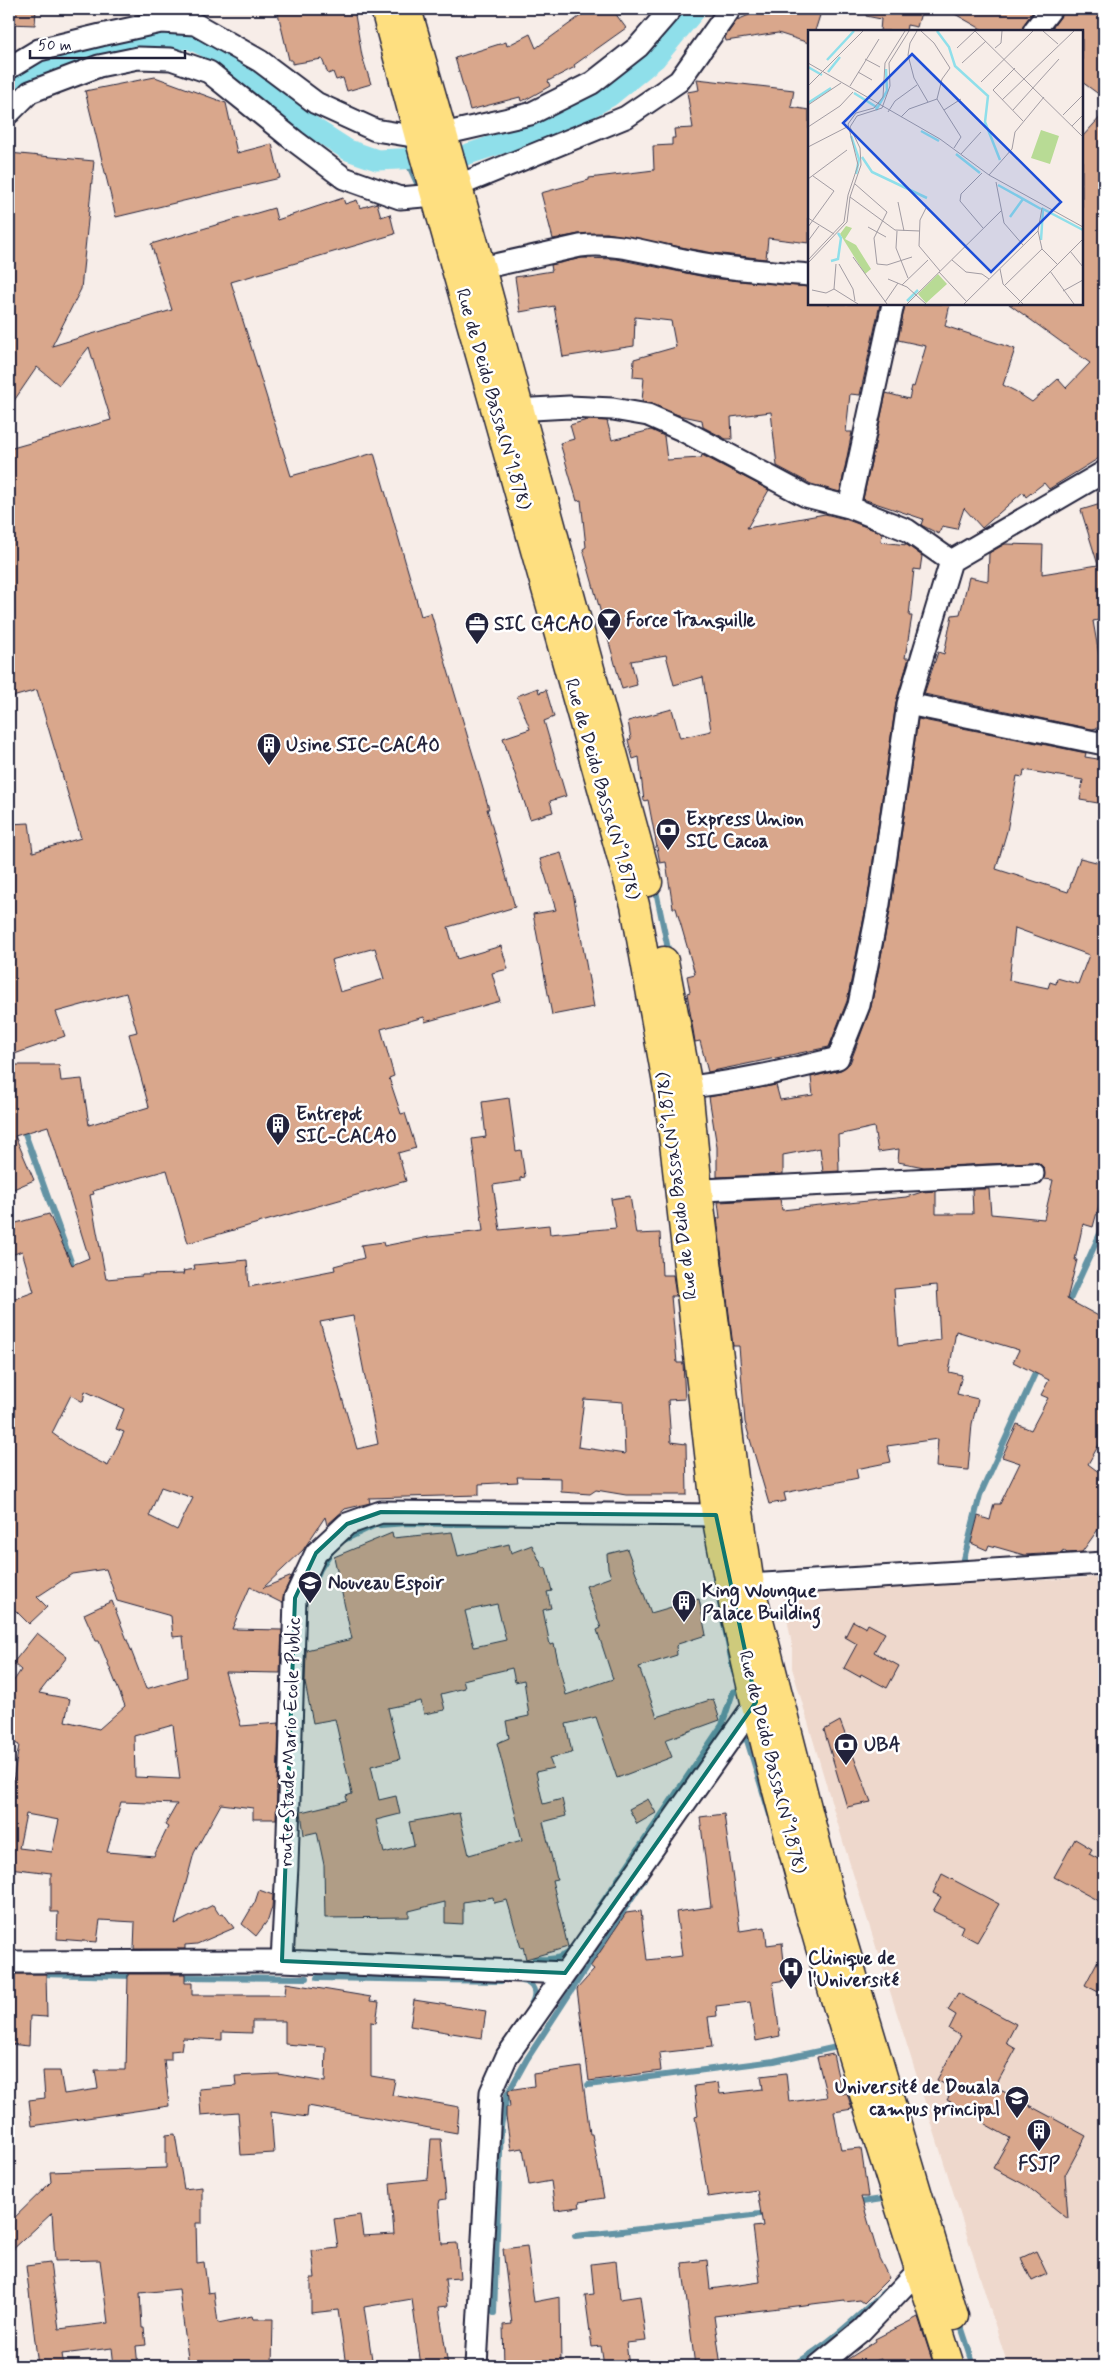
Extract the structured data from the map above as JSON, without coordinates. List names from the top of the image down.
{
  "streets": {
    "main road": ["Rue de Deido Bassa(N°1.878)"],
    "street": ["route Stade Mario Ecole Public"]
  },
  "crossings": [
    ["Rue de Deido Bassa(N°1.878)", "route Stade Mario Ecole Public"]
  ],
  "places": {
    "bar": ["Force Tranquille"],
    "office": ["SIC CACAO"],
    "building": [
      "Usine SIC-CACAO",
      "Entrepot SIC-CACAO",
      "King Woungue Palace Building",
      "FSJP"
    ],
    "bank": ["Express Union SIC Cacoa", "UBA"],
    "school or university": ["Nouveau Espoir", "Université de Douala campus principal"],
    "hospital": ["Clinique de l'Université"]
  },
  "scale_bar": "50 m"
}
